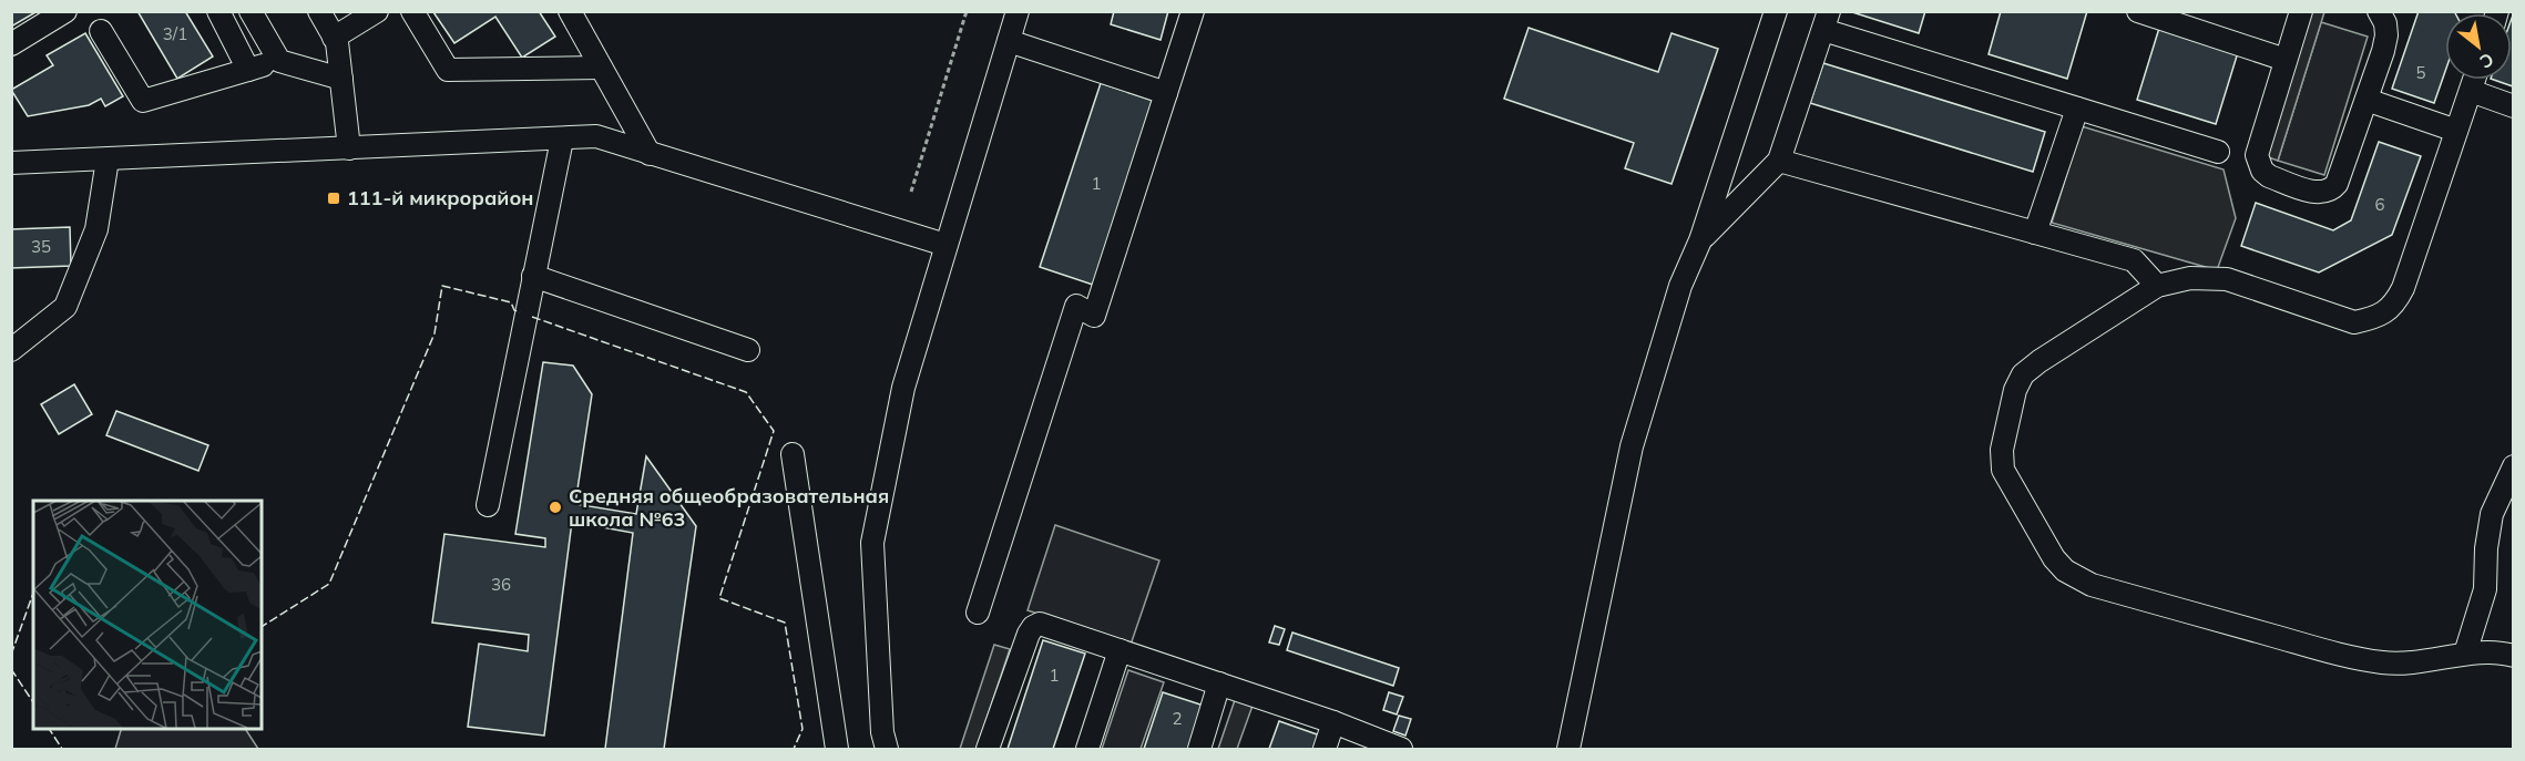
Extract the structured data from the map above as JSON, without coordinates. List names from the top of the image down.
{
  "places": {
    "transit": ["111-й микрорайон"],
    "other": ["Средняя общеобразовательная школа №63"]
  },
  "house_numbers": [
    "3/1",
    "5",
    "1",
    "6",
    "35",
    "36",
    "1",
    "2"
  ],
  "north": "bottom right"
}
